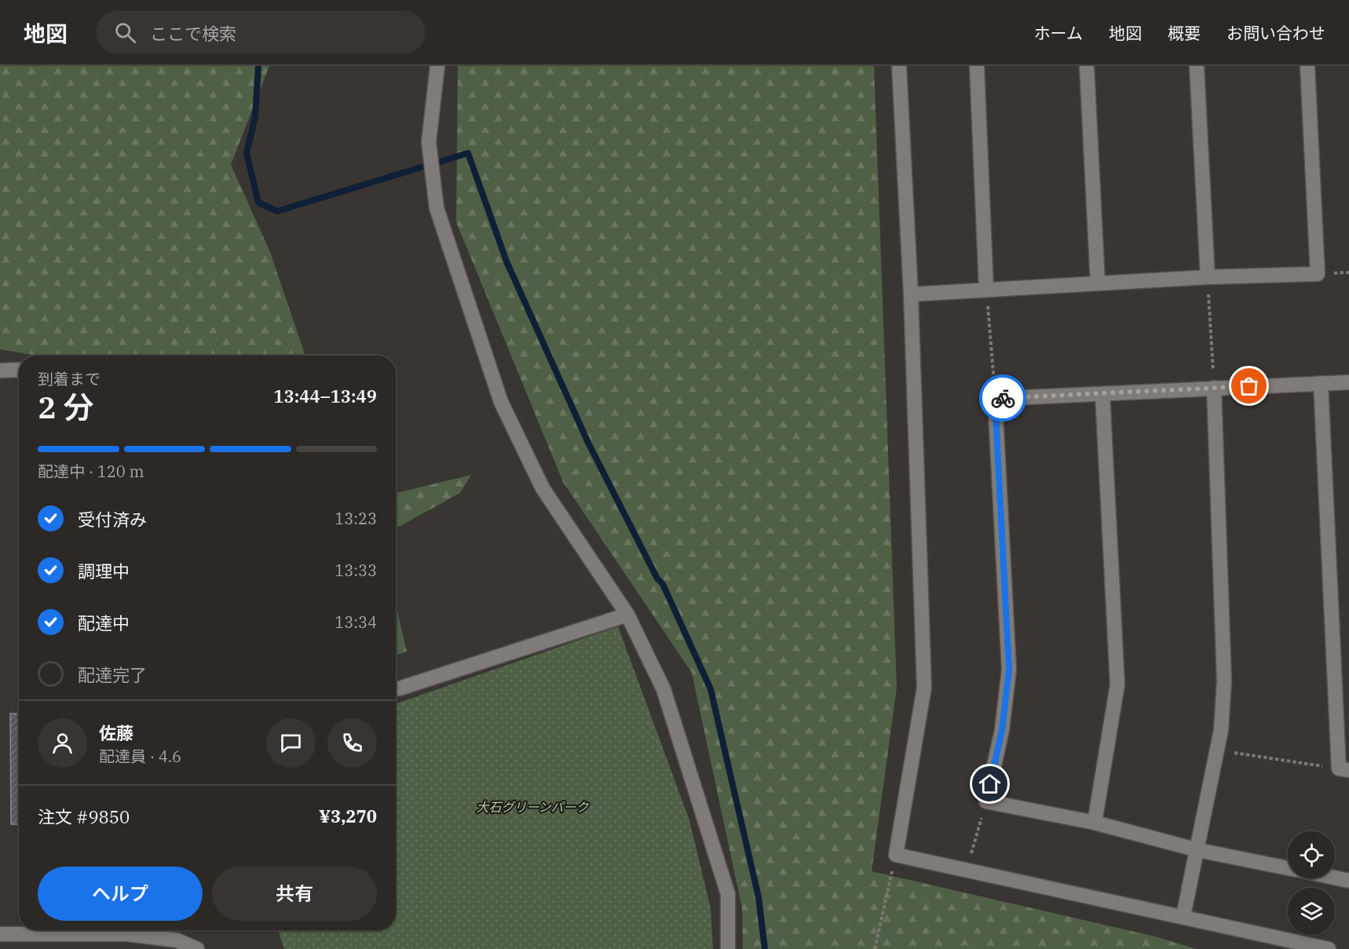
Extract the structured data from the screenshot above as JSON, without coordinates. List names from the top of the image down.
{
  "parks": ["大石グリーンパーク"],
  "page": {
    "header": "地図",
    "search": "ここで検索",
    "nav": [
      "ホーム",
      "地図",
      "概要",
      "お問い合わせ"
    ],
    "heading": ["2 分", "到着まで", "13:44–13:49"],
    "panel": [
      "佐藤",
      "配達員 · 4.6",
      "注文 #9850",
      "¥3,270"
    ],
    "bar": "配達中 · 120 m",
    "list": [
      ["受付済み", "13:23"],
      ["調理中", "13:33"],
      ["配達中", "13:34"],
      "配達完了"
    ],
    "buttons": ["ヘルプ", "共有"]
  }
}
